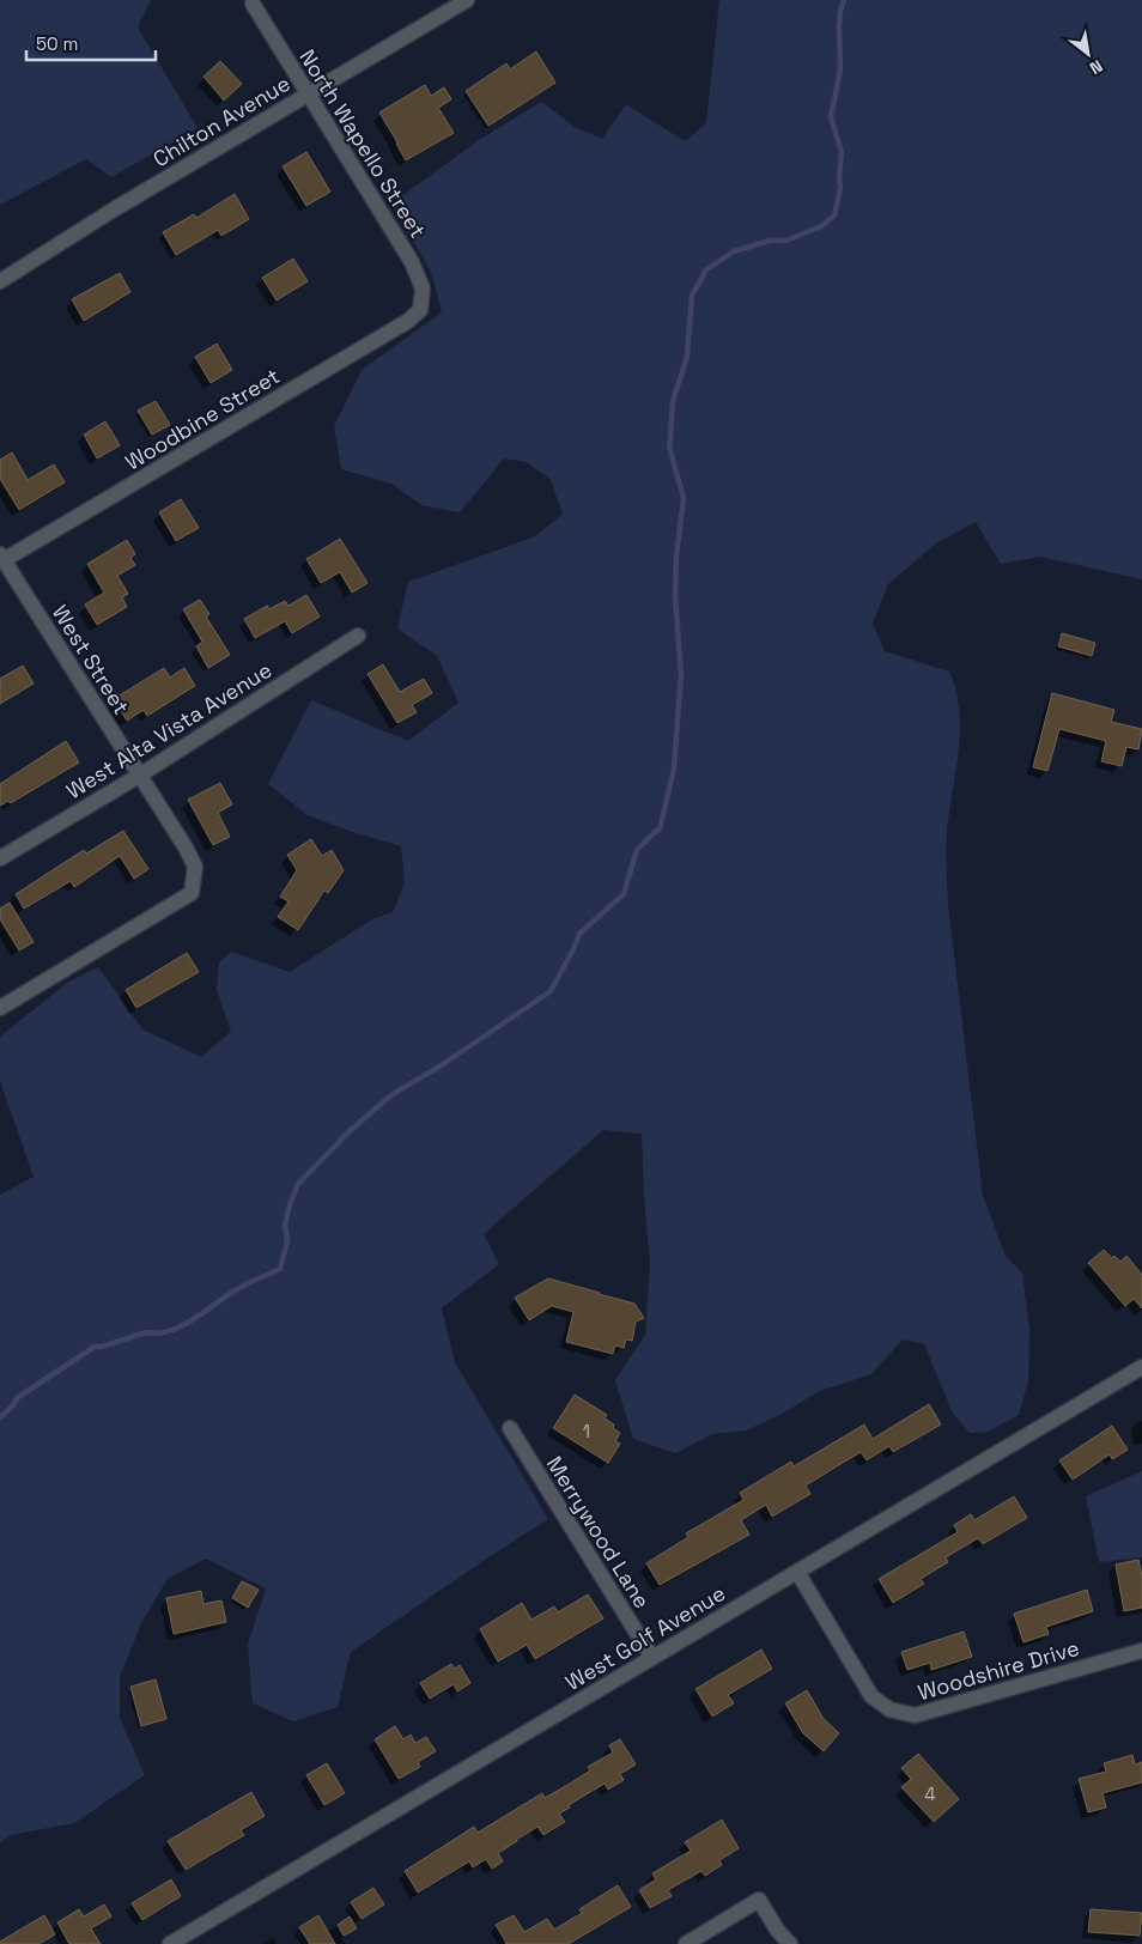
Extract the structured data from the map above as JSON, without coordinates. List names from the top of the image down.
{
  "streets": {
    "street": [
      "Chilton Avenue",
      "North Wapello Street",
      "Woodbine Street",
      "West Street",
      "West Alta Vista Avenue",
      "Merrywood Lane",
      "West Golf Avenue",
      "Woodshire Drive"
    ]
  },
  "crossings": [
    ["Chilton Avenue", "North Wapello Street"],
    ["North Wapello Street", "Woodbine Street"],
    ["Woodbine Street", "West Street"],
    ["West Street", "West Alta Vista Avenue"],
    ["Merrywood Lane", "West Golf Avenue"],
    ["West Golf Avenue", "Woodshire Drive"]
  ],
  "house_numbers": ["1", "4"],
  "scale_bar": "50 m",
  "north": "bottom right"
}
